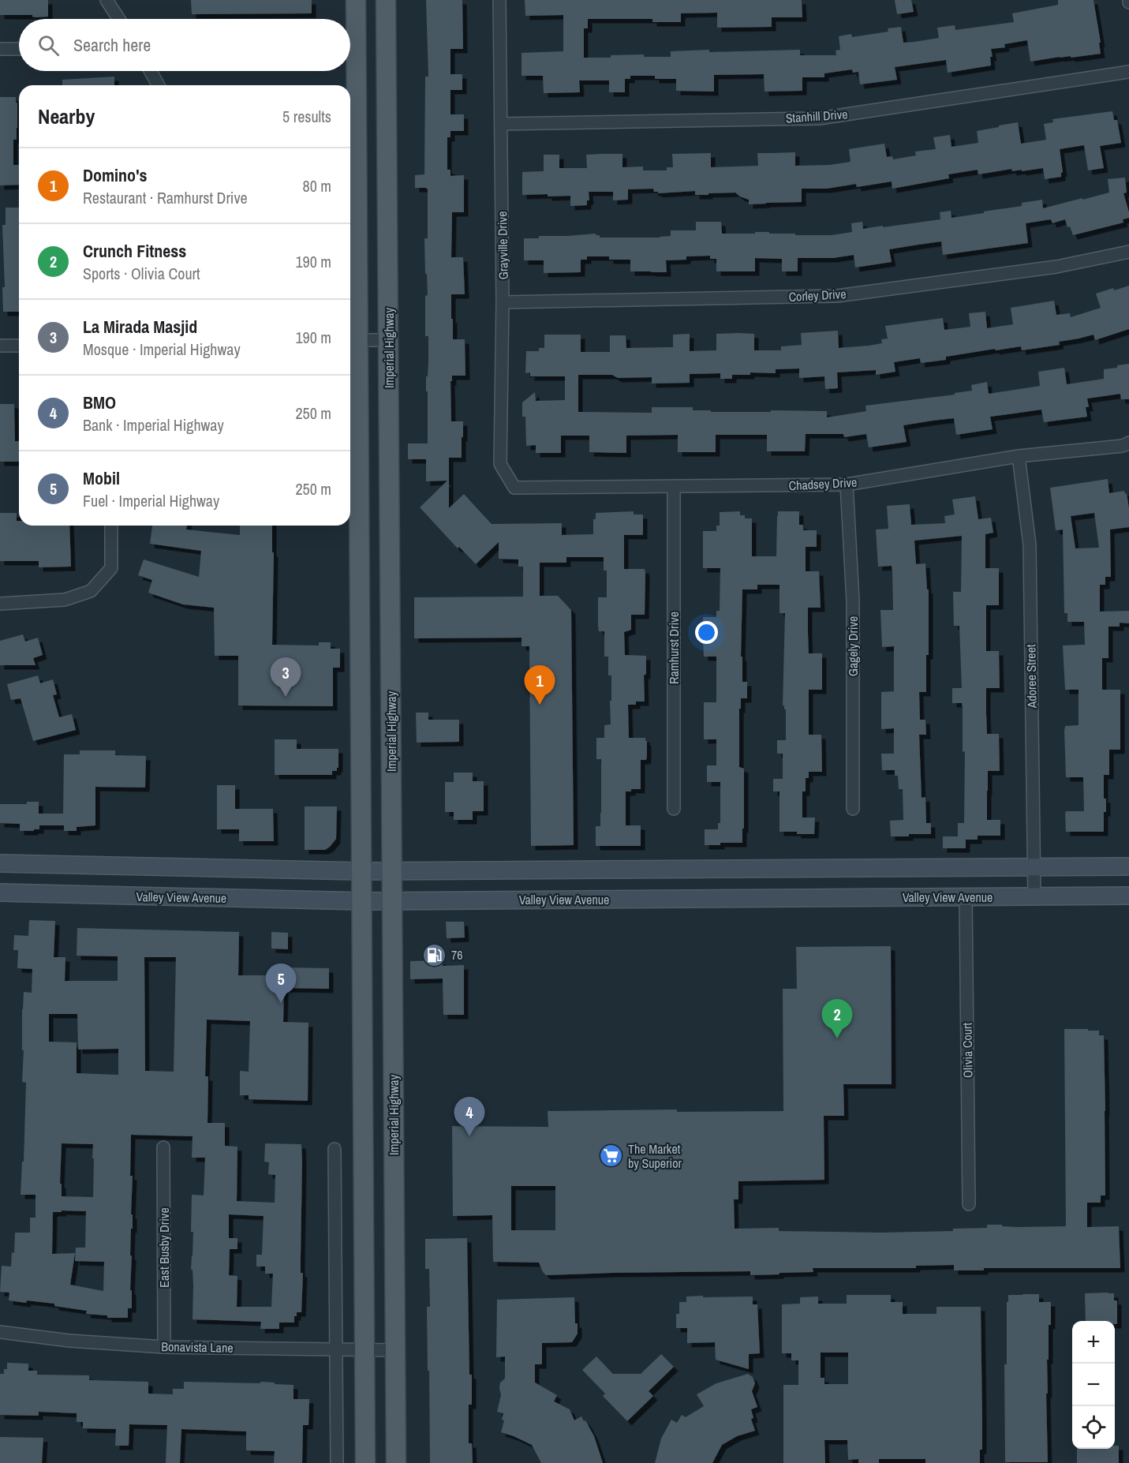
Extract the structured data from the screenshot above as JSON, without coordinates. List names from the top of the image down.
{
  "streets": {
    "main road": ["Imperial Highway", "Valley View Avenue"],
    "street": [
      "Stanhill Drive",
      "Grayville Drive",
      "Corley Drive",
      "Chadsey Drive",
      "Gagely Drive",
      "Ramhurst Drive",
      "Adoree Street",
      "Olivia Court",
      "East Busby Drive",
      "Bonavista Lane"
    ]
  },
  "crossings": [
    ["Stanhill Drive", "Grayville Drive"],
    ["Grayville Drive", "Corley Drive"],
    ["Grayville Drive", "Chadsey Drive"],
    ["Imperial Highway", "Valley View Avenue"],
    ["Imperial Highway", "Bonavista Lane"],
    ["Chadsey Drive", "Gagely Drive"],
    ["Chadsey Drive", "Ramhurst Drive"],
    ["Chadsey Drive", "Adoree Street"],
    ["Adoree Street", "Valley View Avenue"],
    ["Valley View Avenue", "Olivia Court"],
    ["East Busby Drive", "Bonavista Lane"]
  ],
  "places": {
    "fuel station": ["76"],
    "supermarket": ["The Market by Superior"]
  },
  "page": {
    "search": "Search here",
    "heading": ["Nearby", "5 results"],
    "list": [
      {
        "mark": "1",
        "name": "Domino's",
        "note": "Restaurant · Ramhurst Drive",
        "value": "80 m"
      },
      {
        "mark": "2",
        "name": "Crunch Fitness",
        "note": "Sports · Olivia Court",
        "value": "190 m"
      },
      {
        "mark": "3",
        "name": "La Mirada Masjid",
        "note": "Mosque · Imperial Highway",
        "value": "190 m"
      },
      {
        "mark": "4",
        "name": "BMO",
        "note": "Bank · Imperial Highway",
        "value": "250 m"
      },
      {
        "mark": "5",
        "name": "Mobil",
        "note": "Fuel · Imperial Highway",
        "value": "250 m"
      }
    ],
    "pins": [
      "3",
      "1",
      "5",
      "2",
      "4"
    ],
    "map_buttons": ["+", "−"]
  }
}
